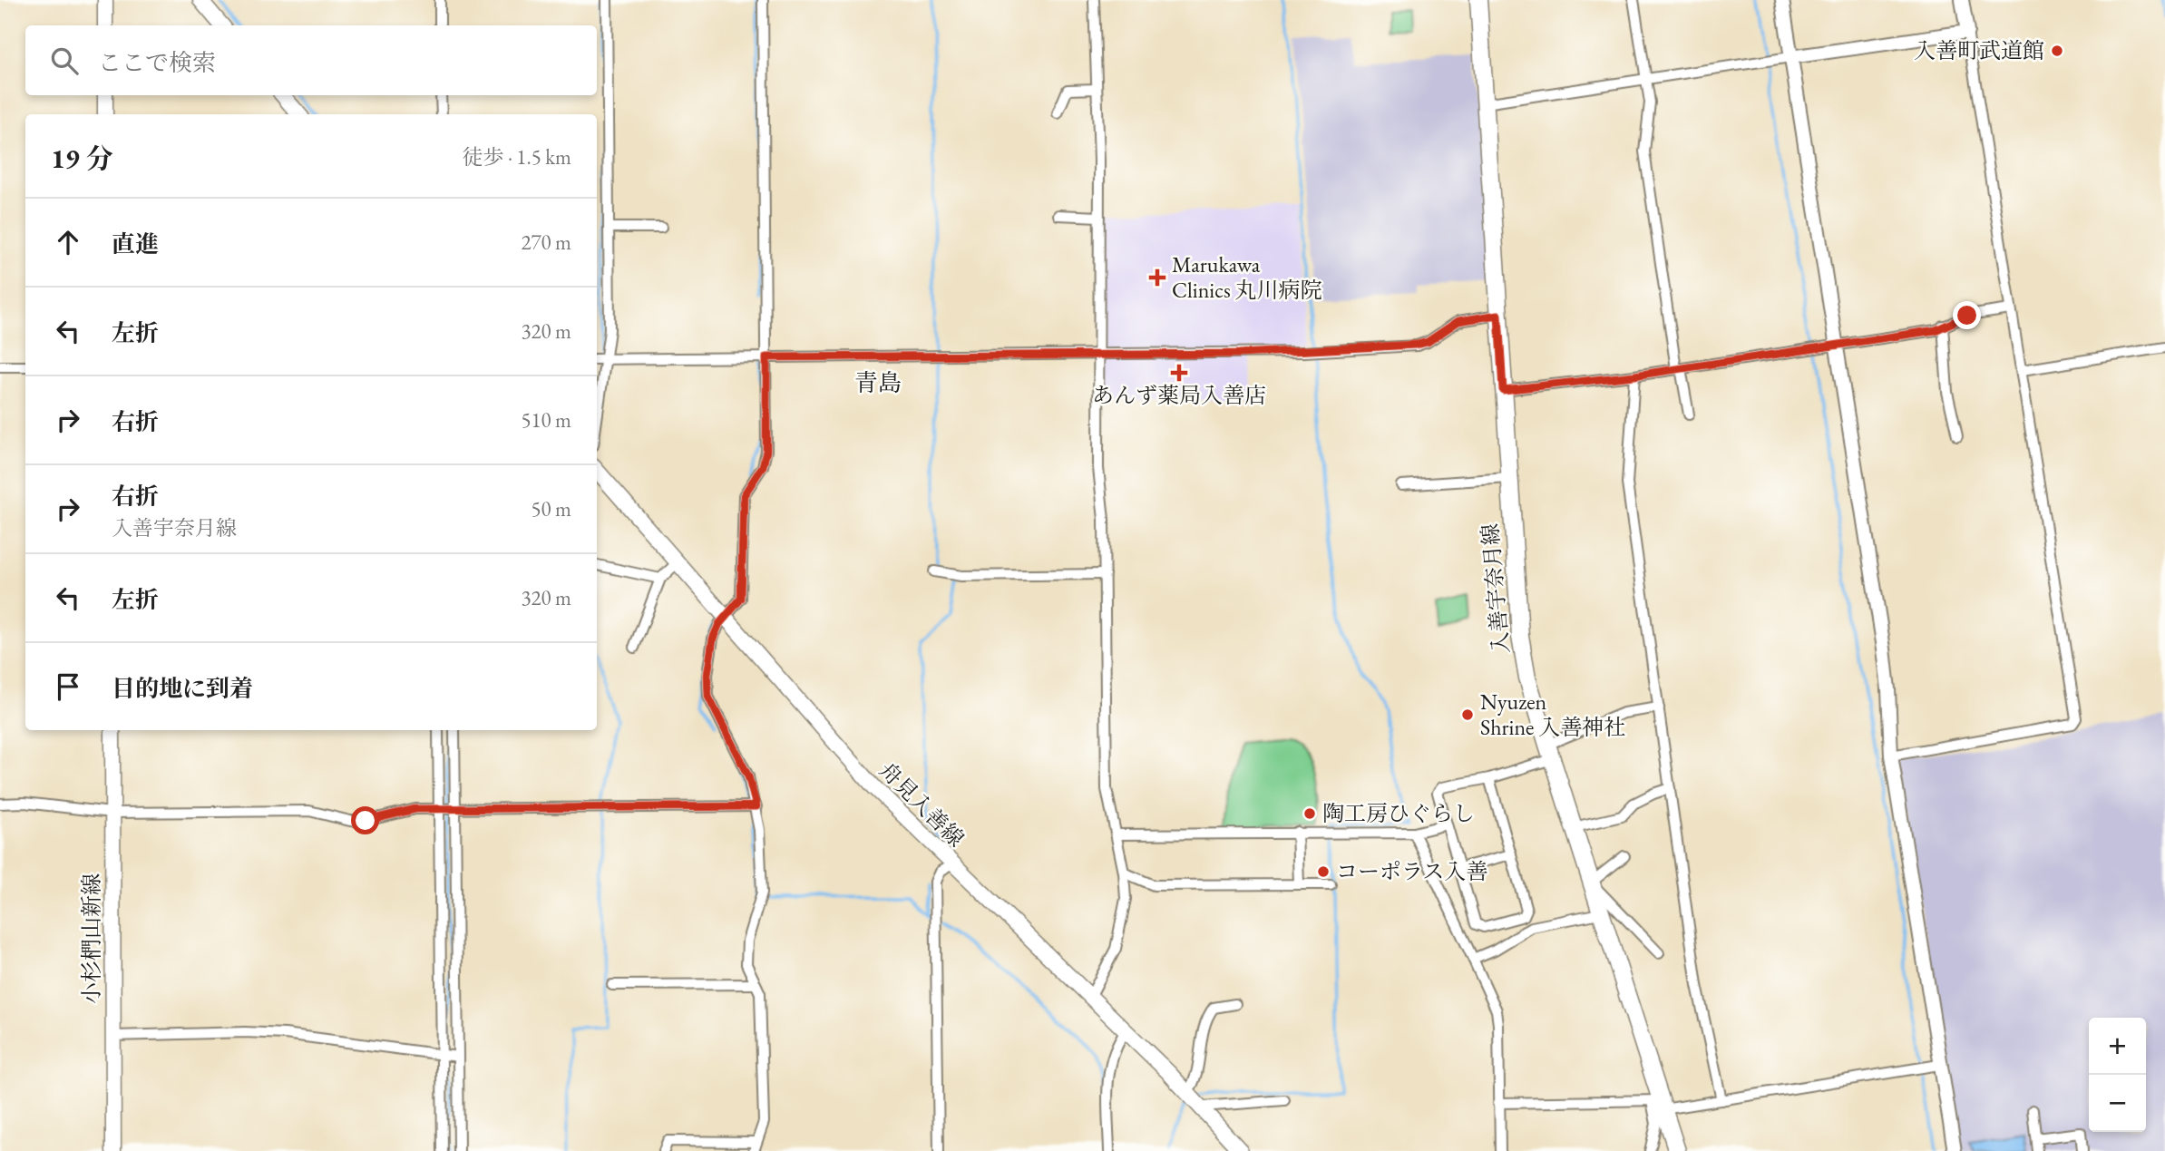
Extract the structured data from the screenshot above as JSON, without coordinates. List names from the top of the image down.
{
  "streets": {
    "main road": ["入善宇奈月線", "舟見入善線", "小杉椚山新線"]
  },
  "districts": ["青島"],
  "places": {
    "other": [
      "入善町武道館",
      "Nyuzen Shrine 入善神社",
      "陶工房ひぐらし",
      "コーポラス入善"
    ],
    "health": ["Marukawa Clinics 丸川病院", "あんず薬局入善店"]
  },
  "page": {
    "search": "ここで検索",
    "heading": ["19 分", "徒歩 · 1.5 km"],
    "list": [
      ["直進", "270 m"],
      ["左折", "320 m"],
      ["右折", "510 m"],
      ["右折", "入善宇奈月線", "50 m"],
      ["左折", "320 m"],
      "目的地に到着"
    ],
    "map_buttons": ["+", "−"]
  }
}
